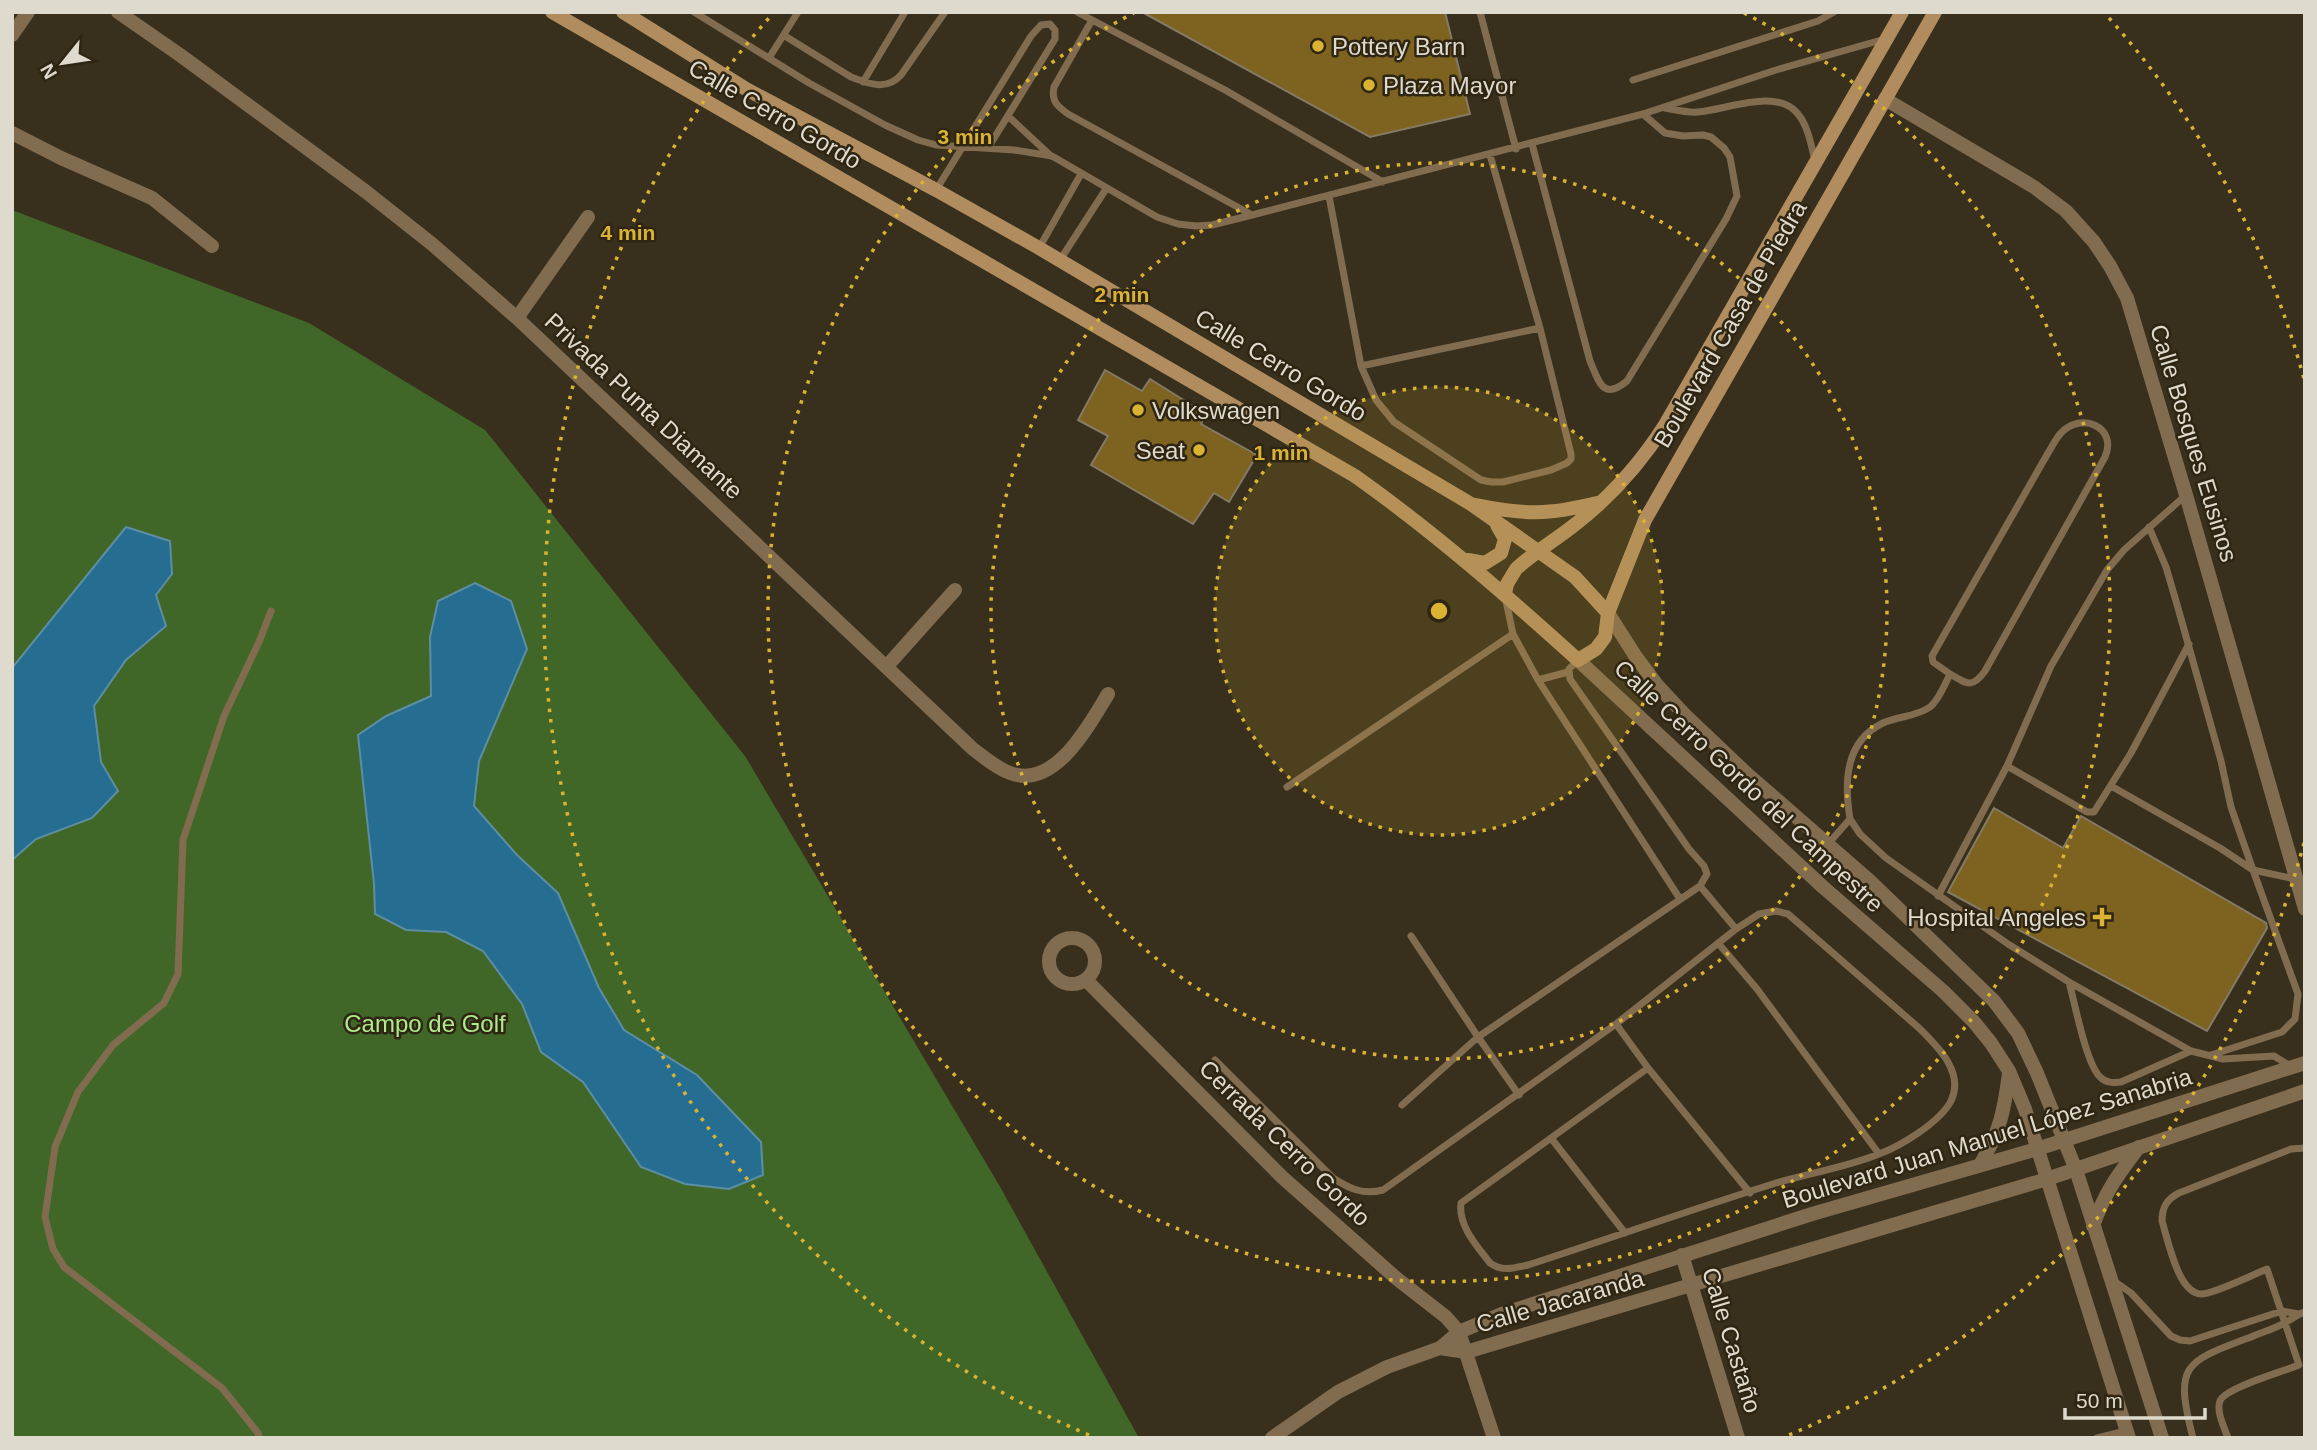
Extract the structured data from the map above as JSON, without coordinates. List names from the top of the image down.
{
  "streets": {
    "main road": ["Calle Cerro Gordo", "Boulevard Casa de Piedra", "Calle Cerro Gordo del Campestre"],
    "street": [
      "Privada Punta Diamante",
      "Calle Bosques Eusinos",
      "Boulevard Juan Manuel López Sanabria",
      "Cerrada Cerro Gordo",
      "Calle Jacaranda",
      "Calle Castaño"
    ]
  },
  "crossings": [
    ["Calle Cerro Gordo", "Boulevard Casa de Piedra"],
    ["Calle Cerro Gordo", "Calle Cerro Gordo del Campestre"],
    ["Boulevard Casa de Piedra", "Calle Bosques Eusinos"],
    ["Boulevard Casa de Piedra", "Calle Cerro Gordo del Campestre"],
    ["Calle Cerro Gordo del Campestre", "Boulevard Juan Manuel López Sanabria"],
    ["Boulevard Juan Manuel López Sanabria", "Calle Jacaranda"],
    ["Boulevard Juan Manuel López Sanabria", "Calle Castaño"],
    ["Cerrada Cerro Gordo", "Calle Jacaranda"],
    ["Calle Jacaranda", "Calle Castaño"]
  ],
  "parks": ["Campo de Golf"],
  "places": {
    "other": [
      "Pottery Barn",
      "Plaza Mayor",
      "Volkswagen",
      "Seat"
    ],
    "health": ["Hospital Angeles"]
  },
  "scale_bar": "50 m",
  "north": "bottom left",
  "rings": [
    "3 min",
    "4 min",
    "2 min",
    "1 min"
  ]
}
